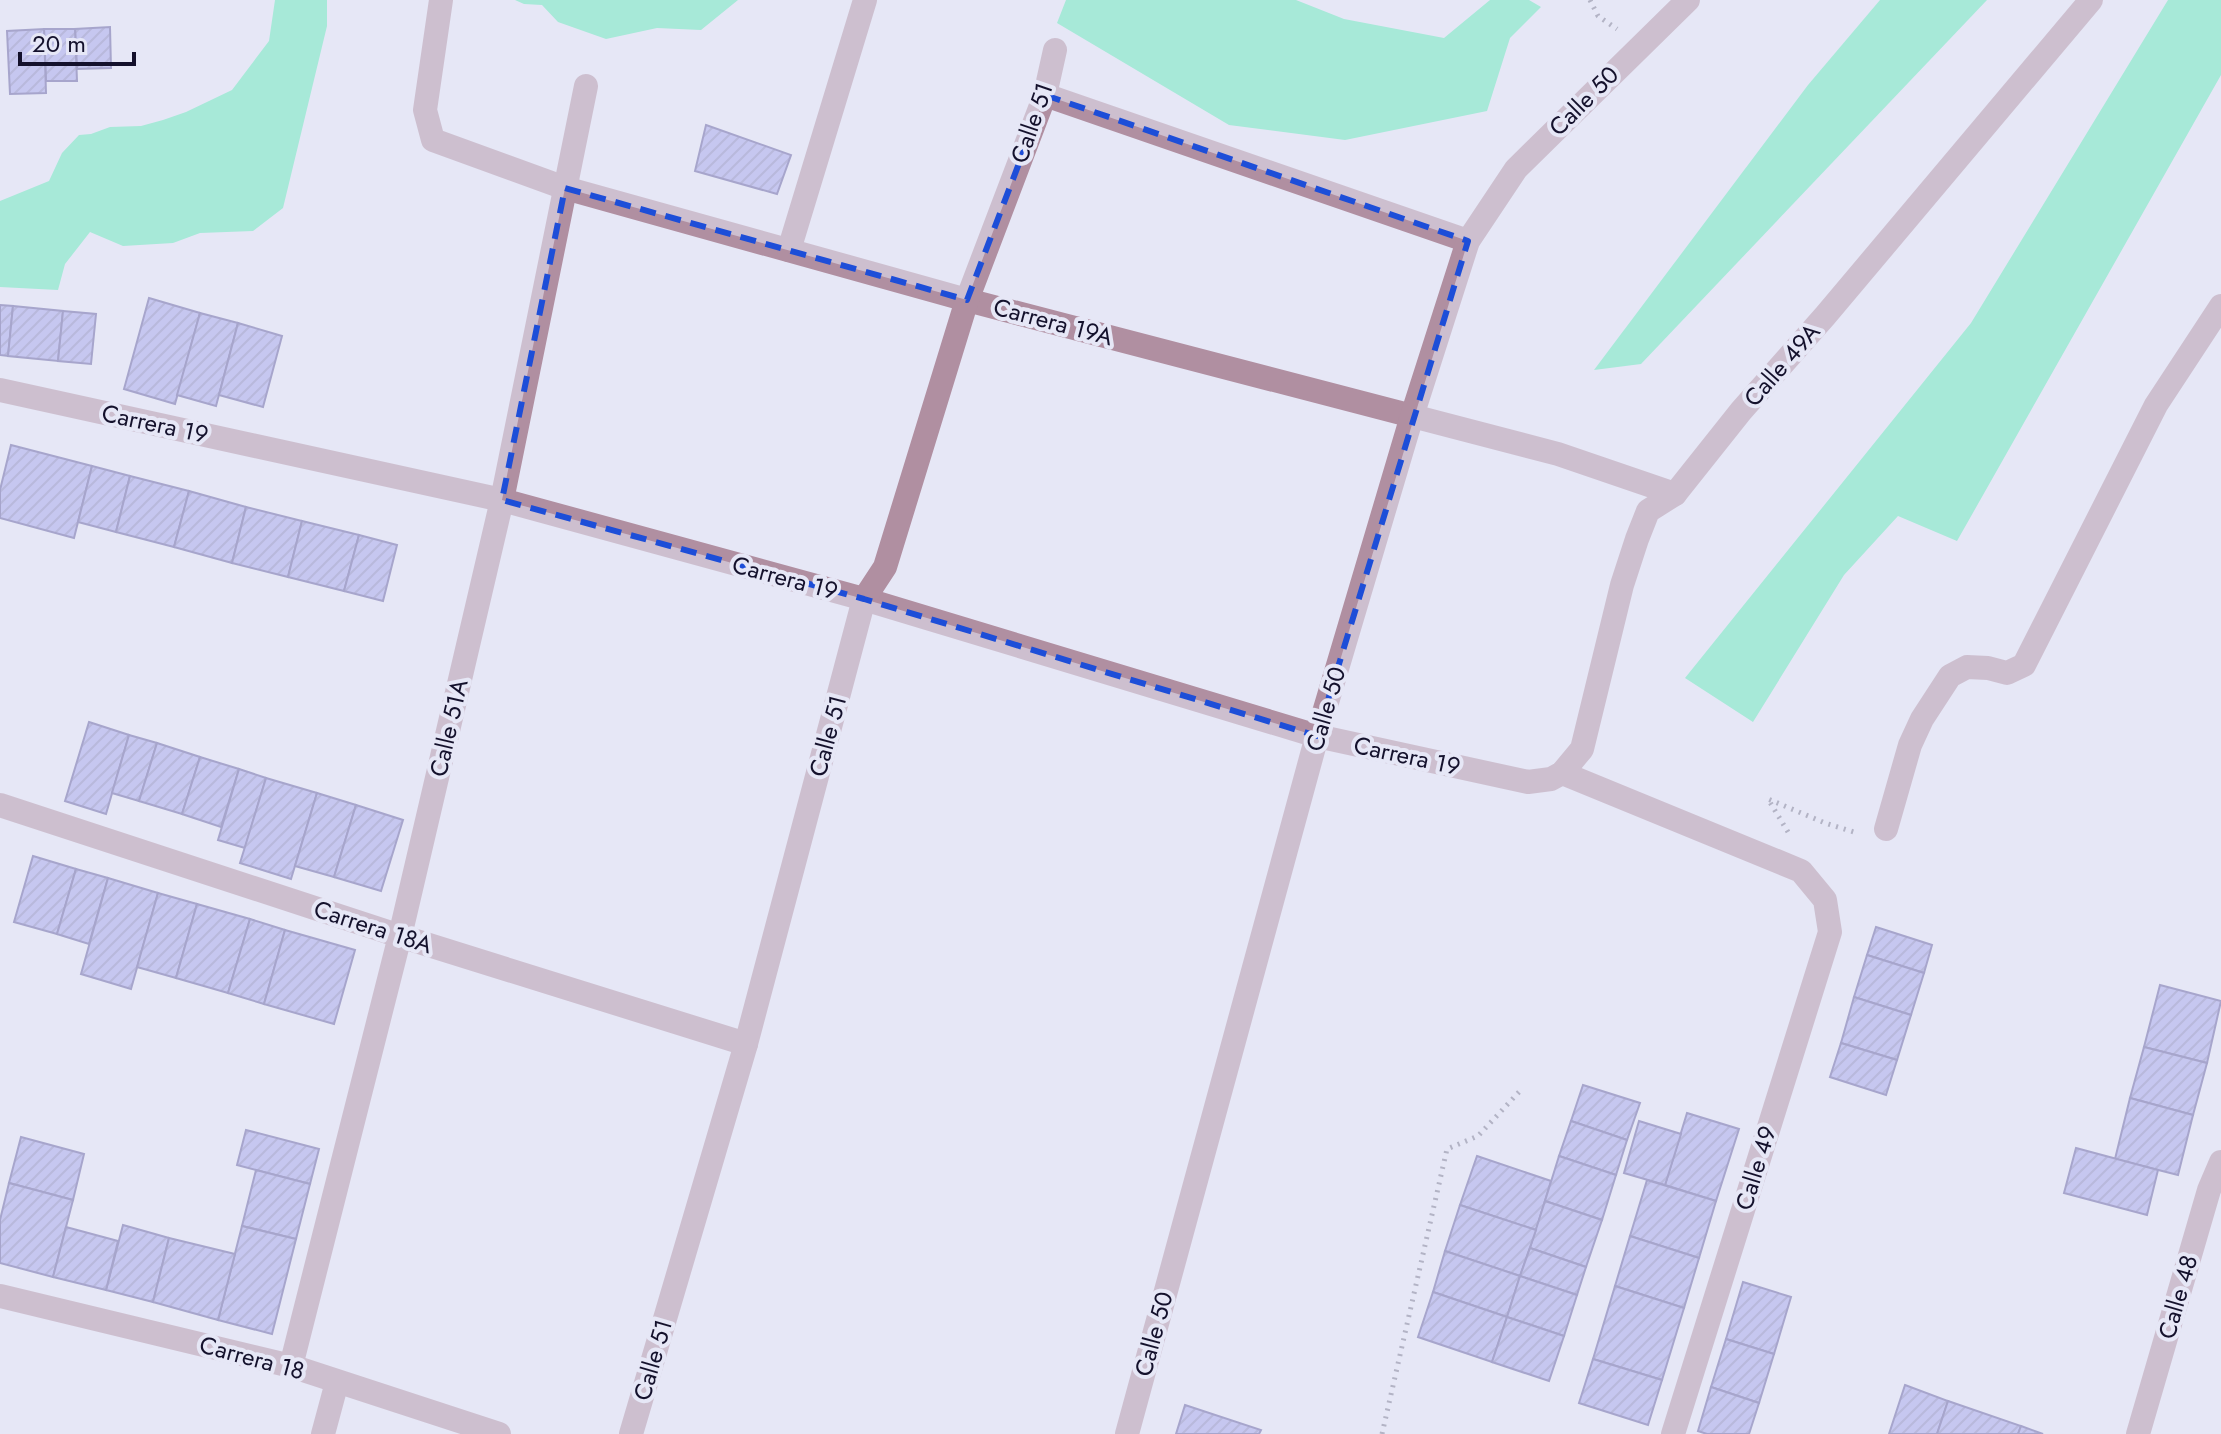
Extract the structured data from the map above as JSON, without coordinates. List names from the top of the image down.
{
  "streets": {
    "street": [
      "Calle 50",
      "Calle 51",
      "Carrera 19A",
      "Calle 49A",
      "Carrera 19",
      "Calle 51A",
      "Carrera 18A",
      "Calle 49",
      "Calle 48",
      "Carrera 18"
    ]
  },
  "crossings": [
    ["Calle 50", "Carrera 19A"],
    ["Calle 50", "Carrera 19"],
    ["Calle 51", "Carrera 19A"],
    ["Calle 51", "Carrera 19"],
    ["Calle 51", "Carrera 18A"],
    ["Carrera 19A", "Calle 49A"],
    ["Carrera 19A", "Calle 51A"],
    ["Calle 49A", "Carrera 19"],
    ["Carrera 19", "Calle 51A"],
    ["Calle 51A", "Carrera 18A"],
    ["Calle 51A", "Carrera 18"]
  ],
  "scale_bar": "20 m"
}
